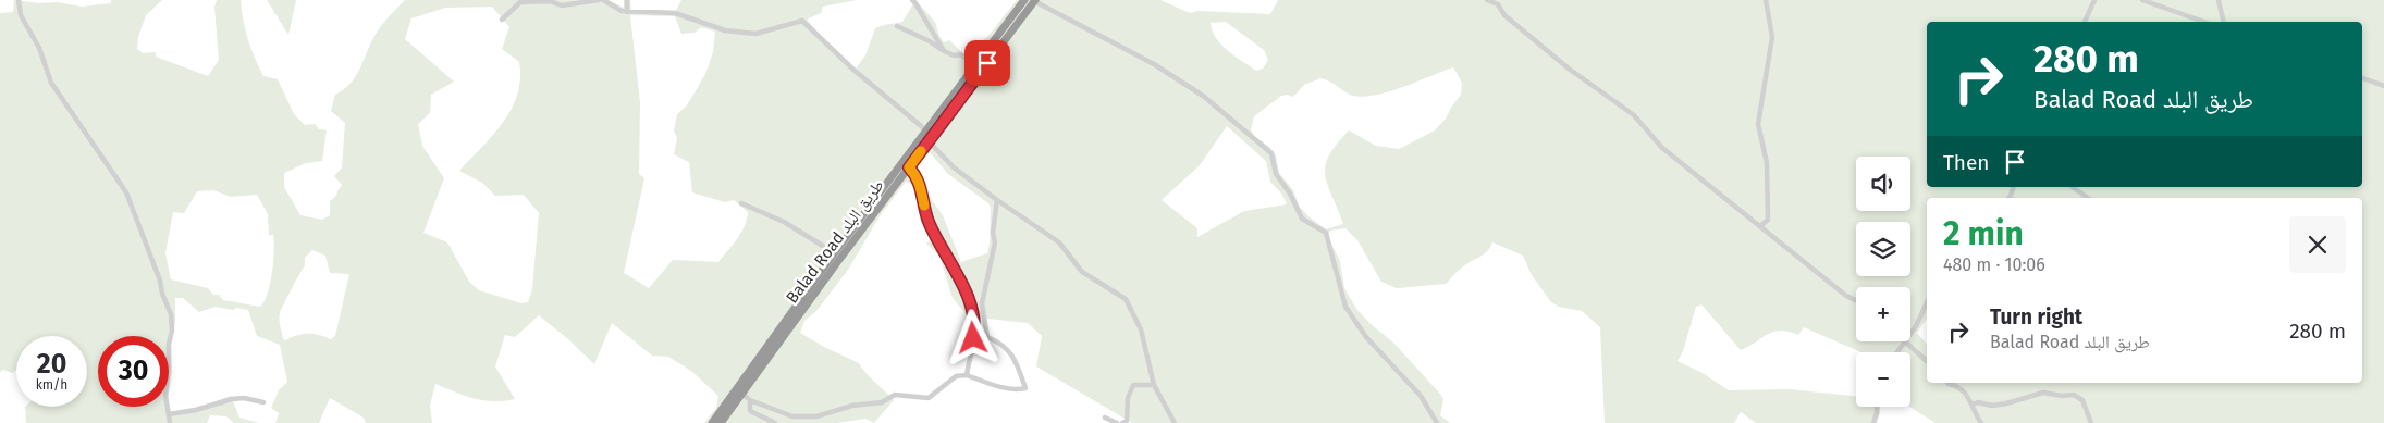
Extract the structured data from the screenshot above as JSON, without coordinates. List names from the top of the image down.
{
  "streets": {
    "highway": ["Balad Road طريق البلد"]
  },
  "page": {
    "turn": ["280 m", "Balad Road طريق البلد"],
    "then": "Then",
    "map_buttons": ["+", "−"],
    "heading": ["2 min", "480 m · 10:06"],
    "list": [
      {
        "name": "Turn right",
        "note": "Balad Road طريق البلد",
        "value": "280 m"
      }
    ],
    "speed": "20 km/h",
    "limit": "30"
  }
}
